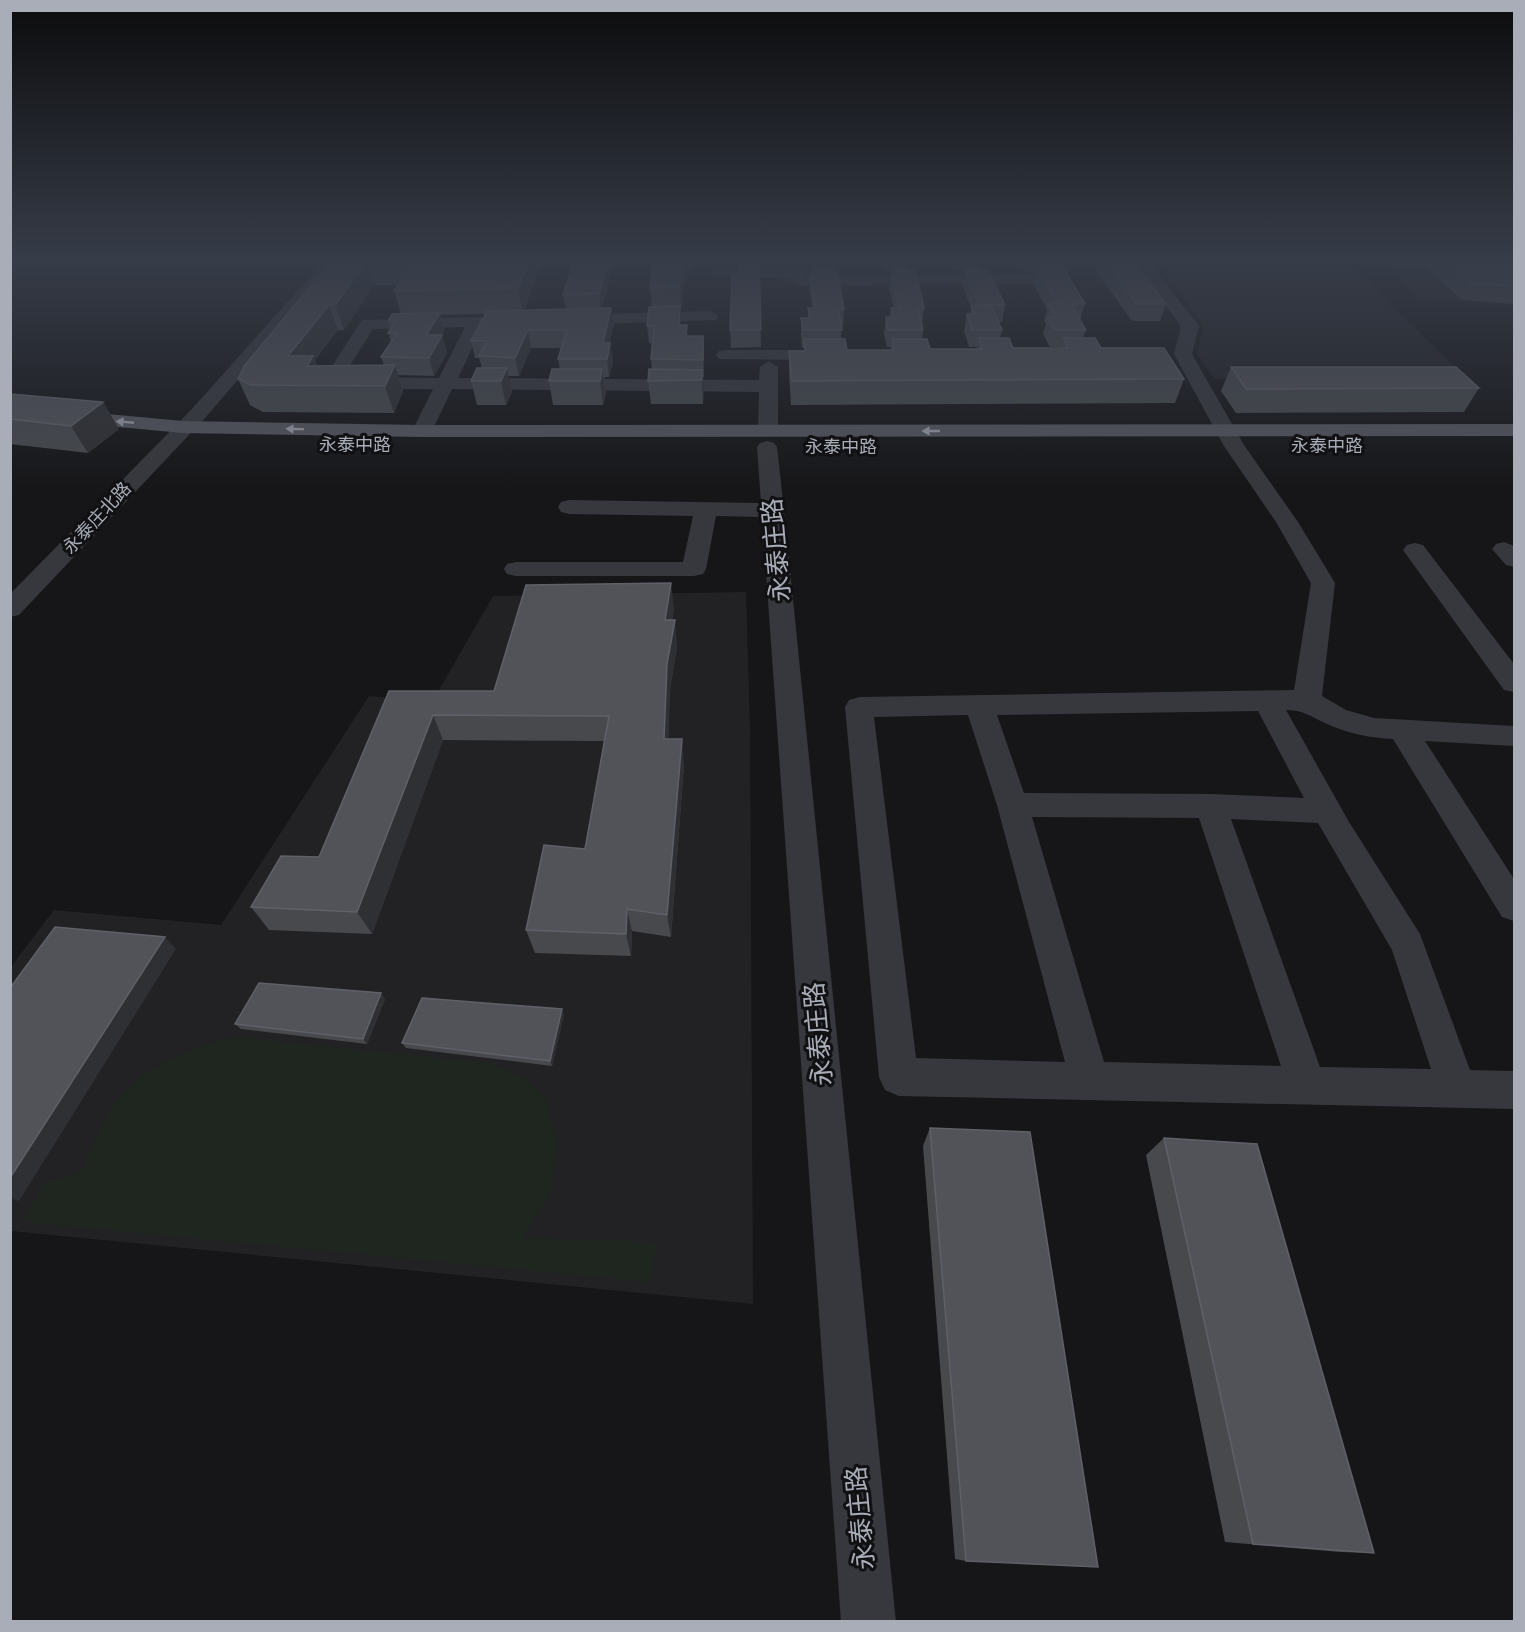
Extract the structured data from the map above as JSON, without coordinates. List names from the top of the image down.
{
  "streets": {
    "main road": ["永泰中路"],
    "street": ["永泰庄北路", "永泰庄路"]
  },
  "crossings": [
    ["永泰中路", "永泰庄北路"],
    ["永泰中路", "永泰庄路"]
  ]
}
